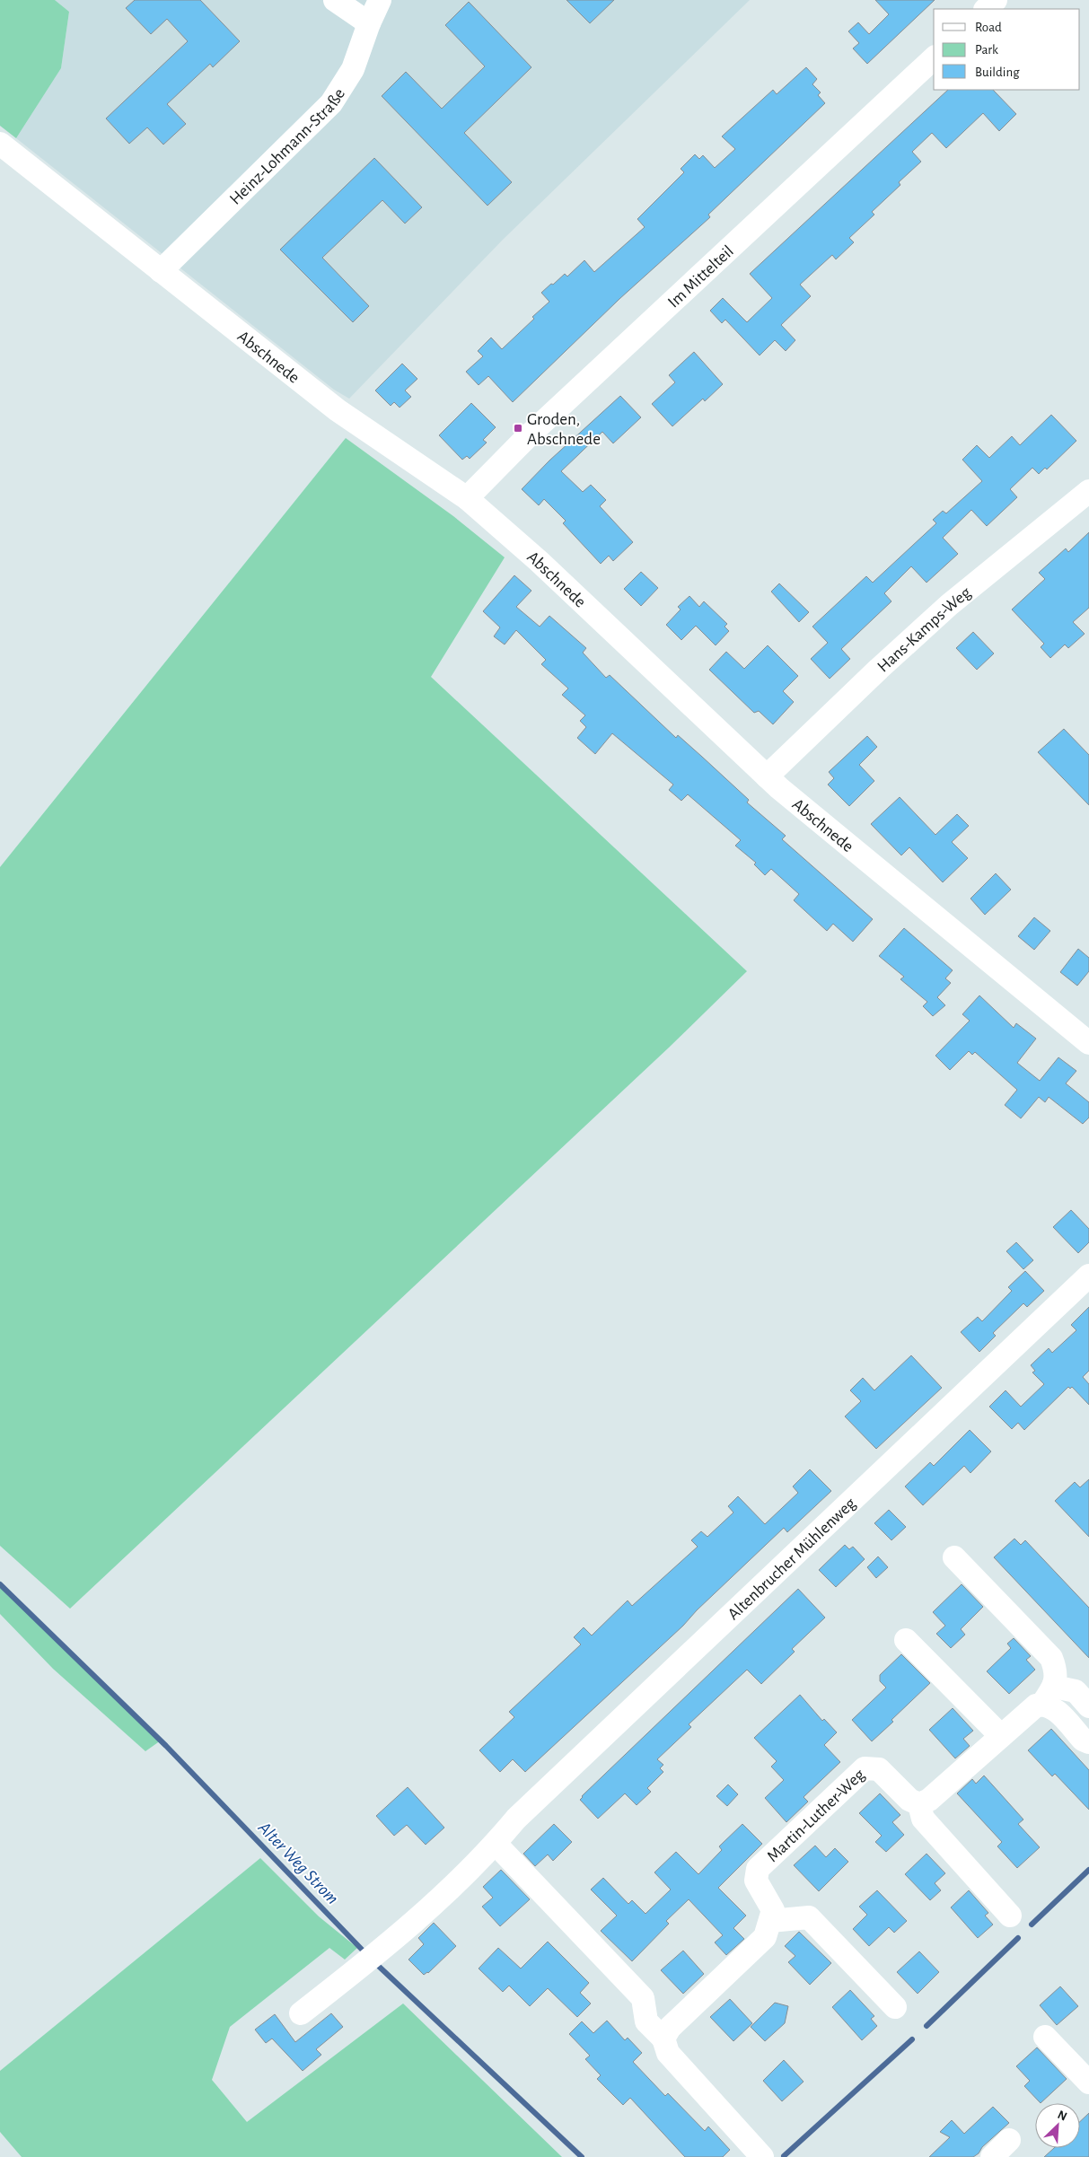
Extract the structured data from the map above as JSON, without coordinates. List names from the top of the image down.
{
  "streets": {
    "street": [
      "Heinz-Lohmann-Straße",
      "Im Mittelteil",
      "Abschnede",
      "Hans-Kamps-Weg",
      "Altenbrucher Mühlenweg",
      "Martin-Luther-Weg"
    ]
  },
  "crossings": [
    ["Heinz-Lohmann-Straße", "Abschnede"],
    ["Im Mittelteil", "Abschnede"],
    ["Abschnede", "Hans-Kamps-Weg"]
  ],
  "water": ["Alter Weg Strom"],
  "places": {
    "transit": ["Groden, Abschnede"]
  },
  "legend": ["Road", "Park", "Building"],
  "north": "top right"
}
